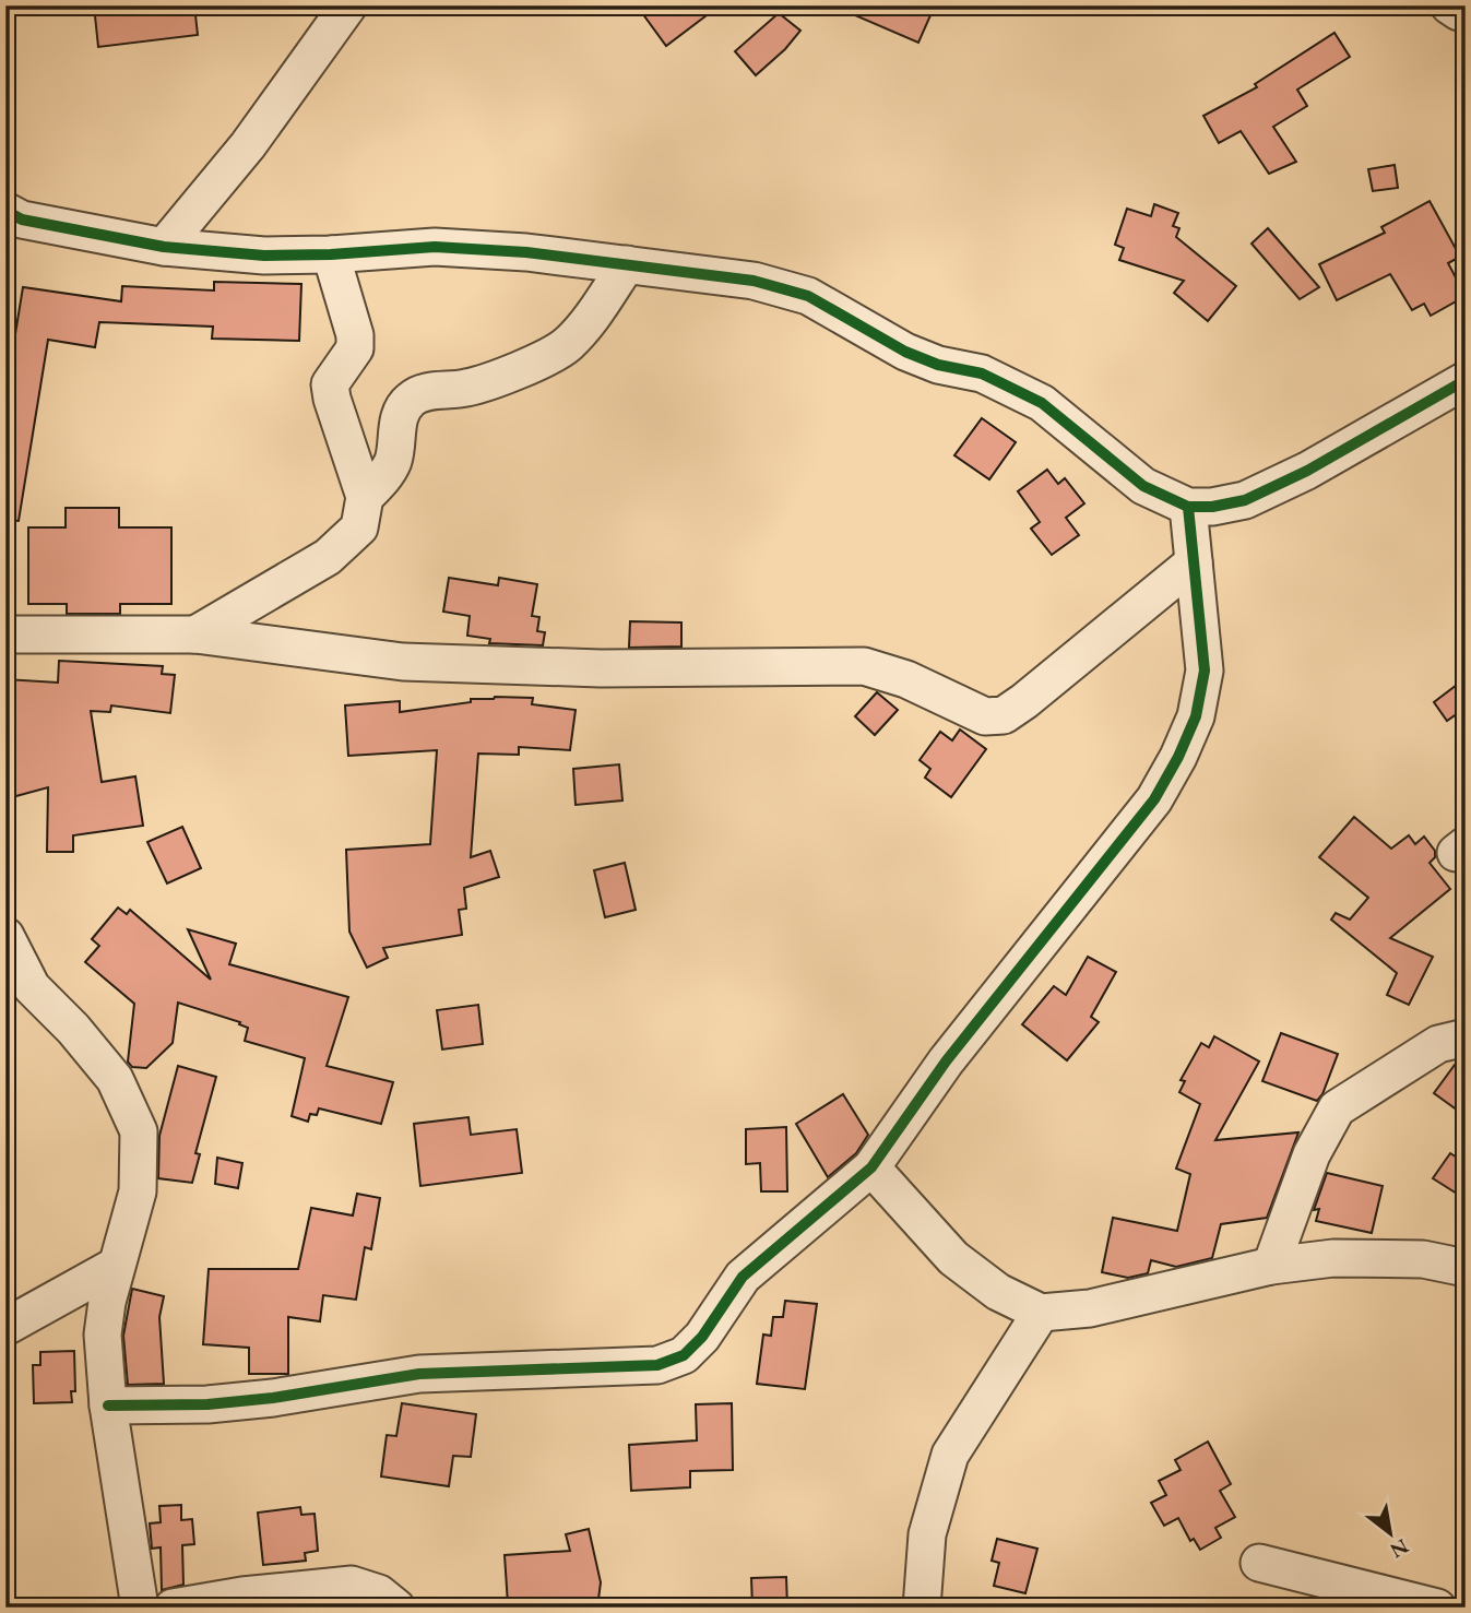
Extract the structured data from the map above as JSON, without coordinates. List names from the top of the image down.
{
  "north": "bottom right"
}
